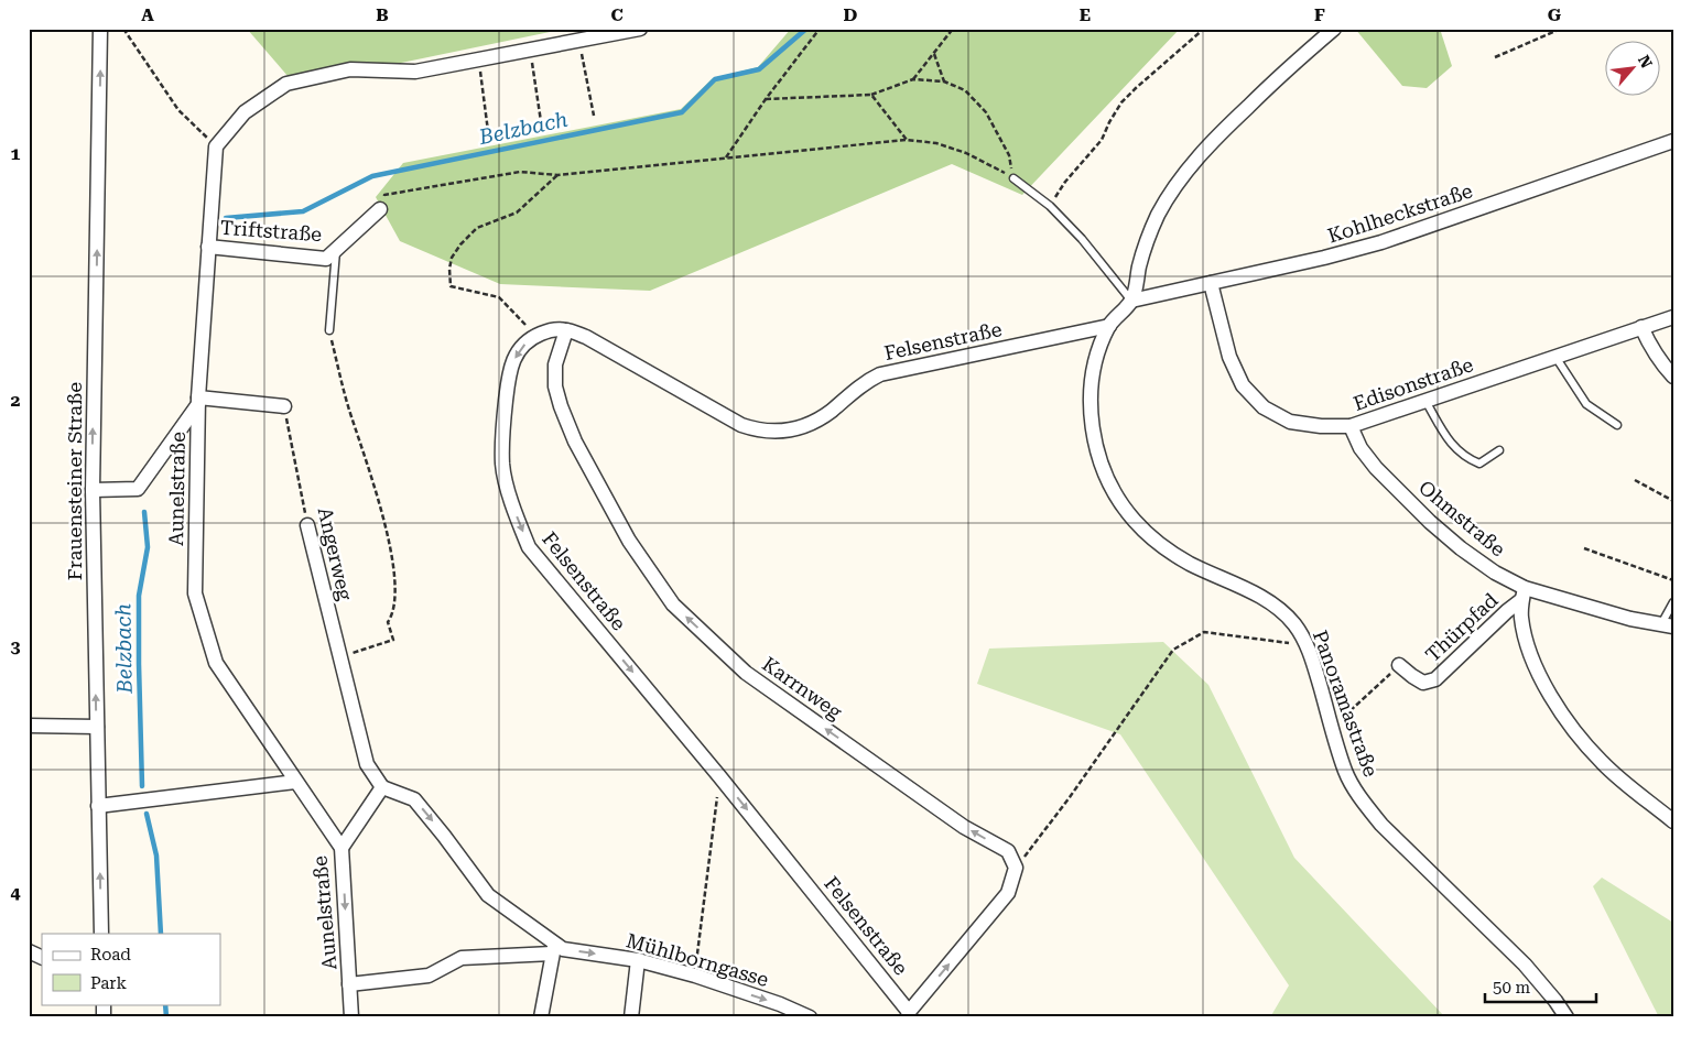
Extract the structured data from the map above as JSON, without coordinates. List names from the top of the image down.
{
  "streets": {
    "street": [
      "Kohlheckstraße",
      "Triftstraße",
      "Felsenstraße",
      "Edisonstraße",
      "Frauensteiner Straße",
      "Aunelstraße",
      "Ohmstraße",
      "Angerweg",
      "Thürpfad",
      "Karrnweg",
      "Panoramastraße",
      "Mühlborngasse"
    ]
  },
  "crossings": [
    ["Kohlheckstraße", "Edisonstraße"],
    ["Kohlheckstraße", "Panoramastraße"],
    ["Triftstraße", "Aunelstraße"],
    ["Felsenstraße", "Karrnweg"],
    ["Felsenstraße", "Panoramastraße"],
    ["Edisonstraße", "Ohmstraße"],
    ["Ohmstraße", "Thürpfad"],
    ["Angerweg", "Mühlborngasse"]
  ],
  "one_way": [
    "Felsenstraße",
    "Frauensteiner Straße",
    "Karrnweg",
    "Mühlborngasse"
  ],
  "water": ["Belzbach"],
  "legend": ["Road", "Park"],
  "scale_bar": "50 m",
  "north": "top right",
  "grid": {
    "columns": [
      "A",
      "B",
      "C",
      "D",
      "E",
      "F",
      "G"
    ],
    "rows": [
      "1",
      "2",
      "3",
      "4"
    ]
  }
}
